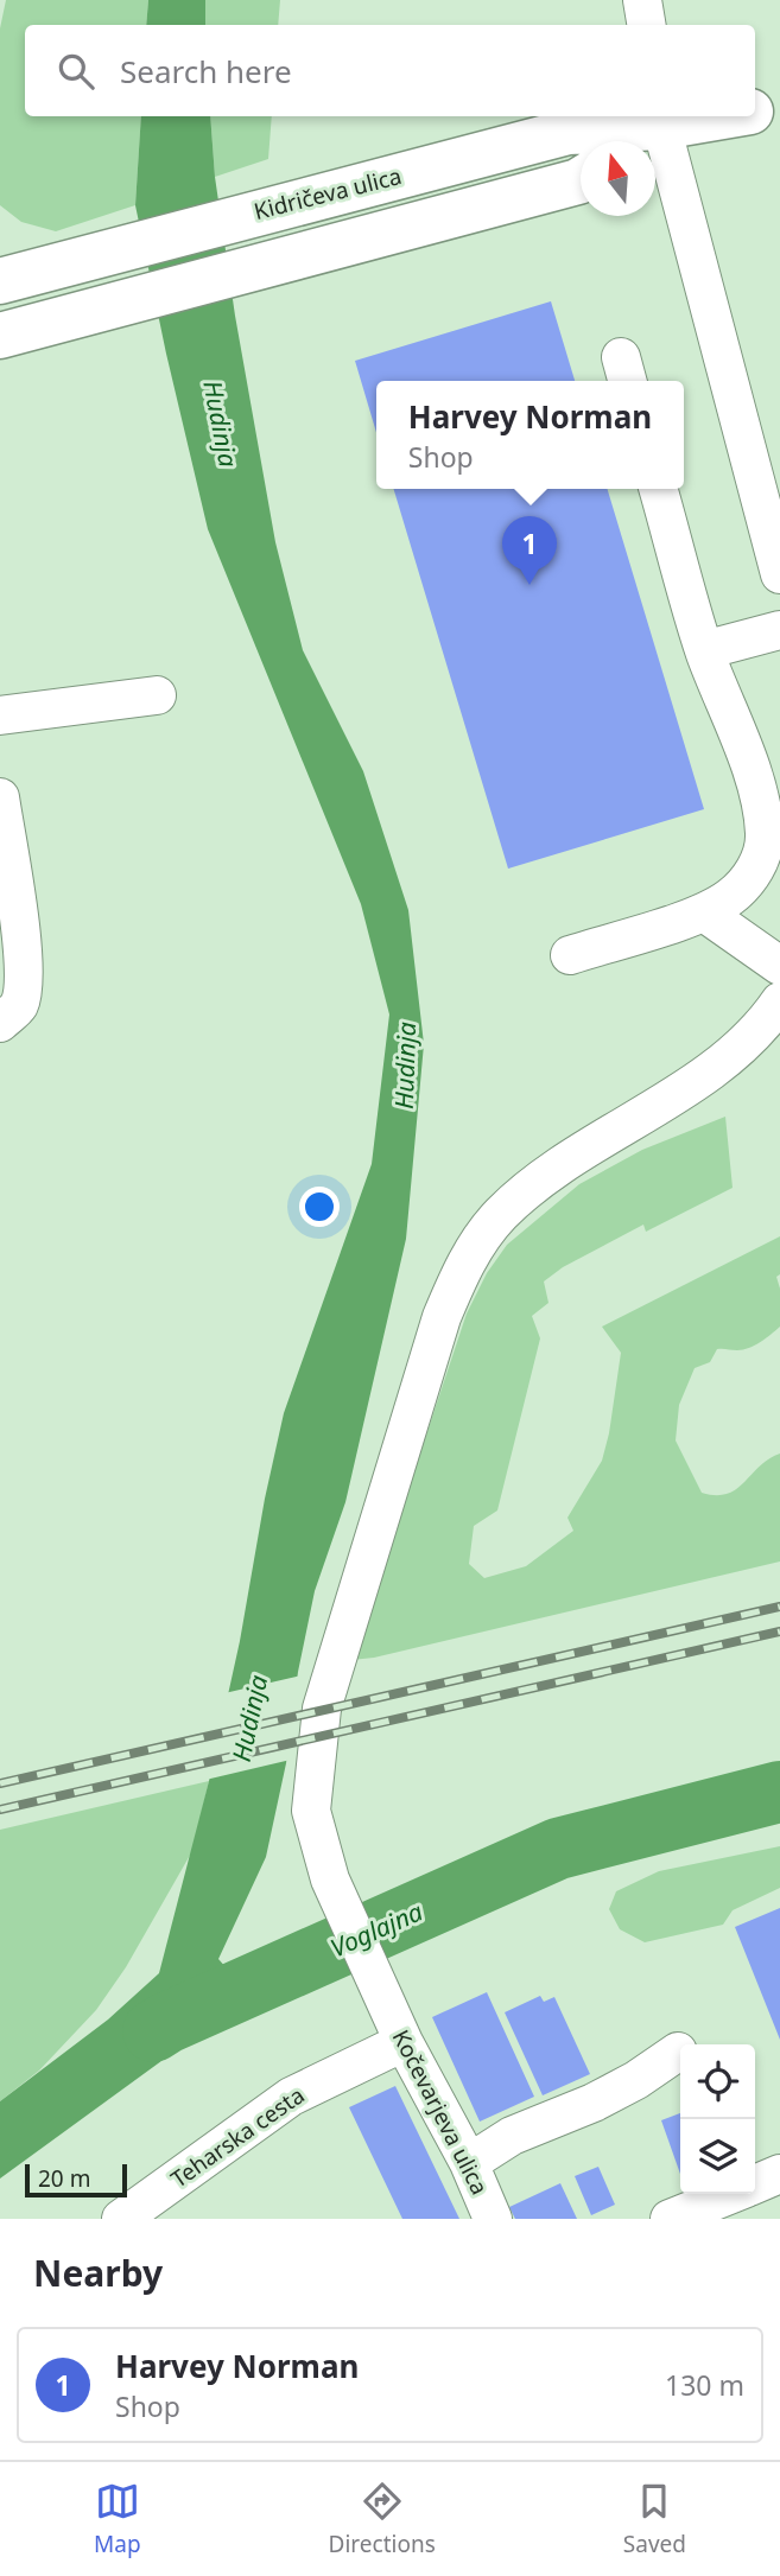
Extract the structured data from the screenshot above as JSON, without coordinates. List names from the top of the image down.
{
  "streets": {
    "main road": ["Kidričeva ulica"],
    "street": ["Kočevarjeva ulica", "Teharska cesta"]
  },
  "crossings": [
    ["Kočevarjeva ulica", "Teharska cesta"]
  ],
  "water": ["Hudinja", "Voglajna"],
  "scale_bar": "20 m",
  "north": "top",
  "page": {
    "search": "Search here",
    "popup": ["Harvey Norman", "Shop"],
    "pins": "1",
    "scale": "20 m",
    "heading": "Nearby",
    "list": [
      {
        "mark": "1",
        "name": "Harvey Norman",
        "note": "Shop",
        "value": "130 m"
      }
    ],
    "nav": ["Map", "Directions", "Saved"]
  }
}
